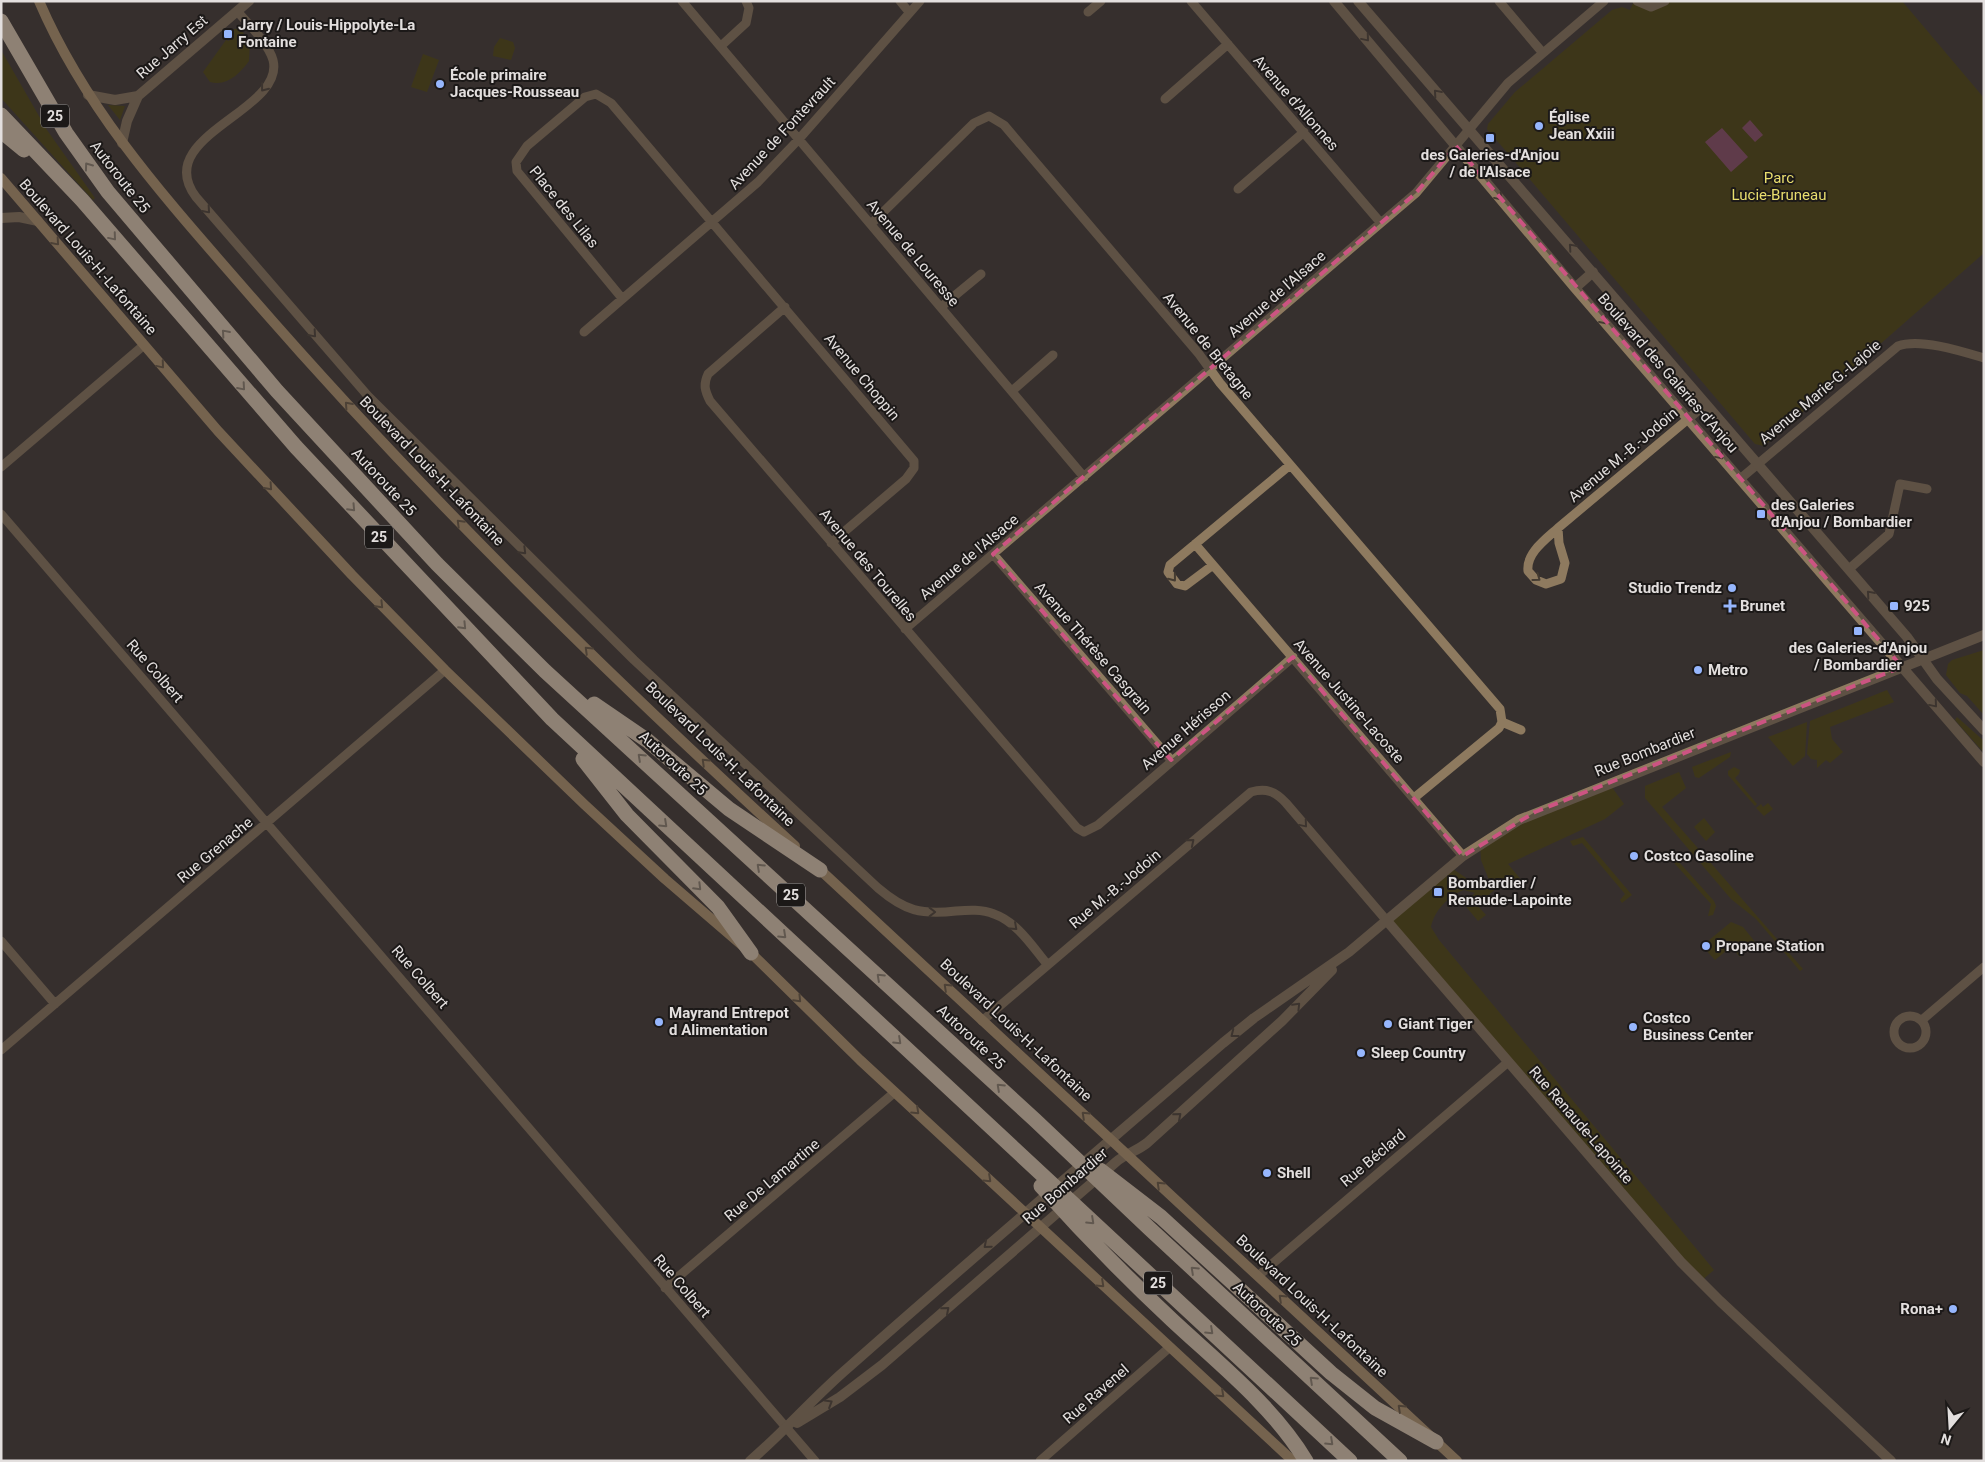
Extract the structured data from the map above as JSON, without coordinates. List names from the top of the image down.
{
  "streets": {
    "highway": ["25", "Autoroute 25"],
    "main road": ["Boulevard Louis-H.-Lafontaine"],
    "street": [
      "Rue Jarry Est",
      "Avenue d'Allonnes",
      "Avenue de Fontevrault",
      "Place des Lilas",
      "Avenue de Louresse",
      "Avenue de l'Alsace",
      "Avenue de Bretagne",
      "Boulevard des Galeries-d'Anjou",
      "Avenue Choppin",
      "Avenue Marie-G.-Lajoie",
      "Avenue M.-B.-Jodoin",
      "Avenue des Tourelles",
      "Avenue Thérèse Casgrain",
      "Rue Colbert",
      "Avenue Justine-Lacoste",
      "Avenue Hérisson",
      "Rue Bombardier",
      "Rue Grenache",
      "Rue M.-B.-Jodoin",
      "Rue Renaude-Lapointe",
      "Rue Béclard",
      "Rue De Lamartine",
      "Rue Ravenel"
    ]
  },
  "crossings": [
    ["Rue Jarry Est", "Boulevard Louis-H.-Lafontaine"],
    ["Avenue d'Allonnes", "Avenue de l'Alsace"],
    ["Avenue de Fontevrault", "Place des Lilas"],
    ["Avenue de Fontevrault", "Avenue de Louresse"],
    ["Avenue de Fontevrault", "Avenue Choppin"],
    ["Place des Lilas", "Avenue Choppin"],
    ["Avenue de Louresse", "Avenue de l'Alsace"],
    ["Avenue de Louresse", "Avenue de Bretagne"],
    ["Boulevard Louis-H.-Lafontaine", "Rue Bombardier"],
    ["Boulevard Louis-H.-Lafontaine", "Rue Grenache"],
    ["Boulevard Louis-H.-Lafontaine", "Rue M.-B.-Jodoin"],
    ["Boulevard Louis-H.-Lafontaine", "Rue Béclard"],
    ["Boulevard Louis-H.-Lafontaine", "Rue De Lamartine"],
    ["Boulevard Louis-H.-Lafontaine", "Rue Ravenel"],
    ["Avenue de l'Alsace", "Avenue de Bretagne"],
    ["Avenue de l'Alsace", "Boulevard des Galeries-d'Anjou"],
    ["Avenue de l'Alsace", "Avenue des Tourelles"],
    ["Avenue de l'Alsace", "Avenue Thérèse Casgrain"],
    ["Boulevard des Galeries-d'Anjou", "Avenue Marie-G.-Lajoie"],
    ["Boulevard des Galeries-d'Anjou", "Avenue M.-B.-Jodoin"],
    ["Boulevard des Galeries-d'Anjou", "Rue Bombardier"],
    ["Avenue Choppin", "Avenue des Tourelles"],
    ["Avenue des Tourelles", "Avenue Hérisson"],
    ["Avenue Thérèse Casgrain", "Avenue Hérisson"],
    ["Rue Colbert", "Rue Bombardier"],
    ["Rue Colbert", "Rue Grenache"],
    ["Rue Colbert", "Rue De Lamartine"],
    ["Avenue Justine-Lacoste", "Avenue Hérisson"],
    ["Avenue Justine-Lacoste", "Rue Bombardier"],
    ["Rue Bombardier", "Rue Renaude-Lapointe"],
    ["Rue M.-B.-Jodoin", "Rue Renaude-Lapointe"],
    ["Rue Renaude-Lapointe", "Rue Béclard"]
  ],
  "one_way": ["Rue M.-B.-Jodoin"],
  "parks": ["Parc Lucie-Bruneau"],
  "places": {
    "transit": [
      "Jarry / Louis-Hippolyte-La Fontaine",
      "des Galeries-d'Anjou / de l'Alsace",
      "des Galeries d'Anjou / Bombardier",
      "925",
      "des Galeries-d'Anjou / Bombardier",
      "Bombardier / Renaude-Lapointe"
    ],
    "other": [
      "École primaire Jacques-Rousseau",
      "Église Jean Xxiii",
      "Studio Trendz",
      "Metro",
      "Costco Gasoline",
      "Propane Station",
      "Mayrand Entrepot d Alimentation",
      "Giant Tiger",
      "Costco Business Center",
      "Sleep Country",
      "Shell",
      "Rona+"
    ],
    "health": ["Brunet"]
  },
  "north": "bottom"
}
